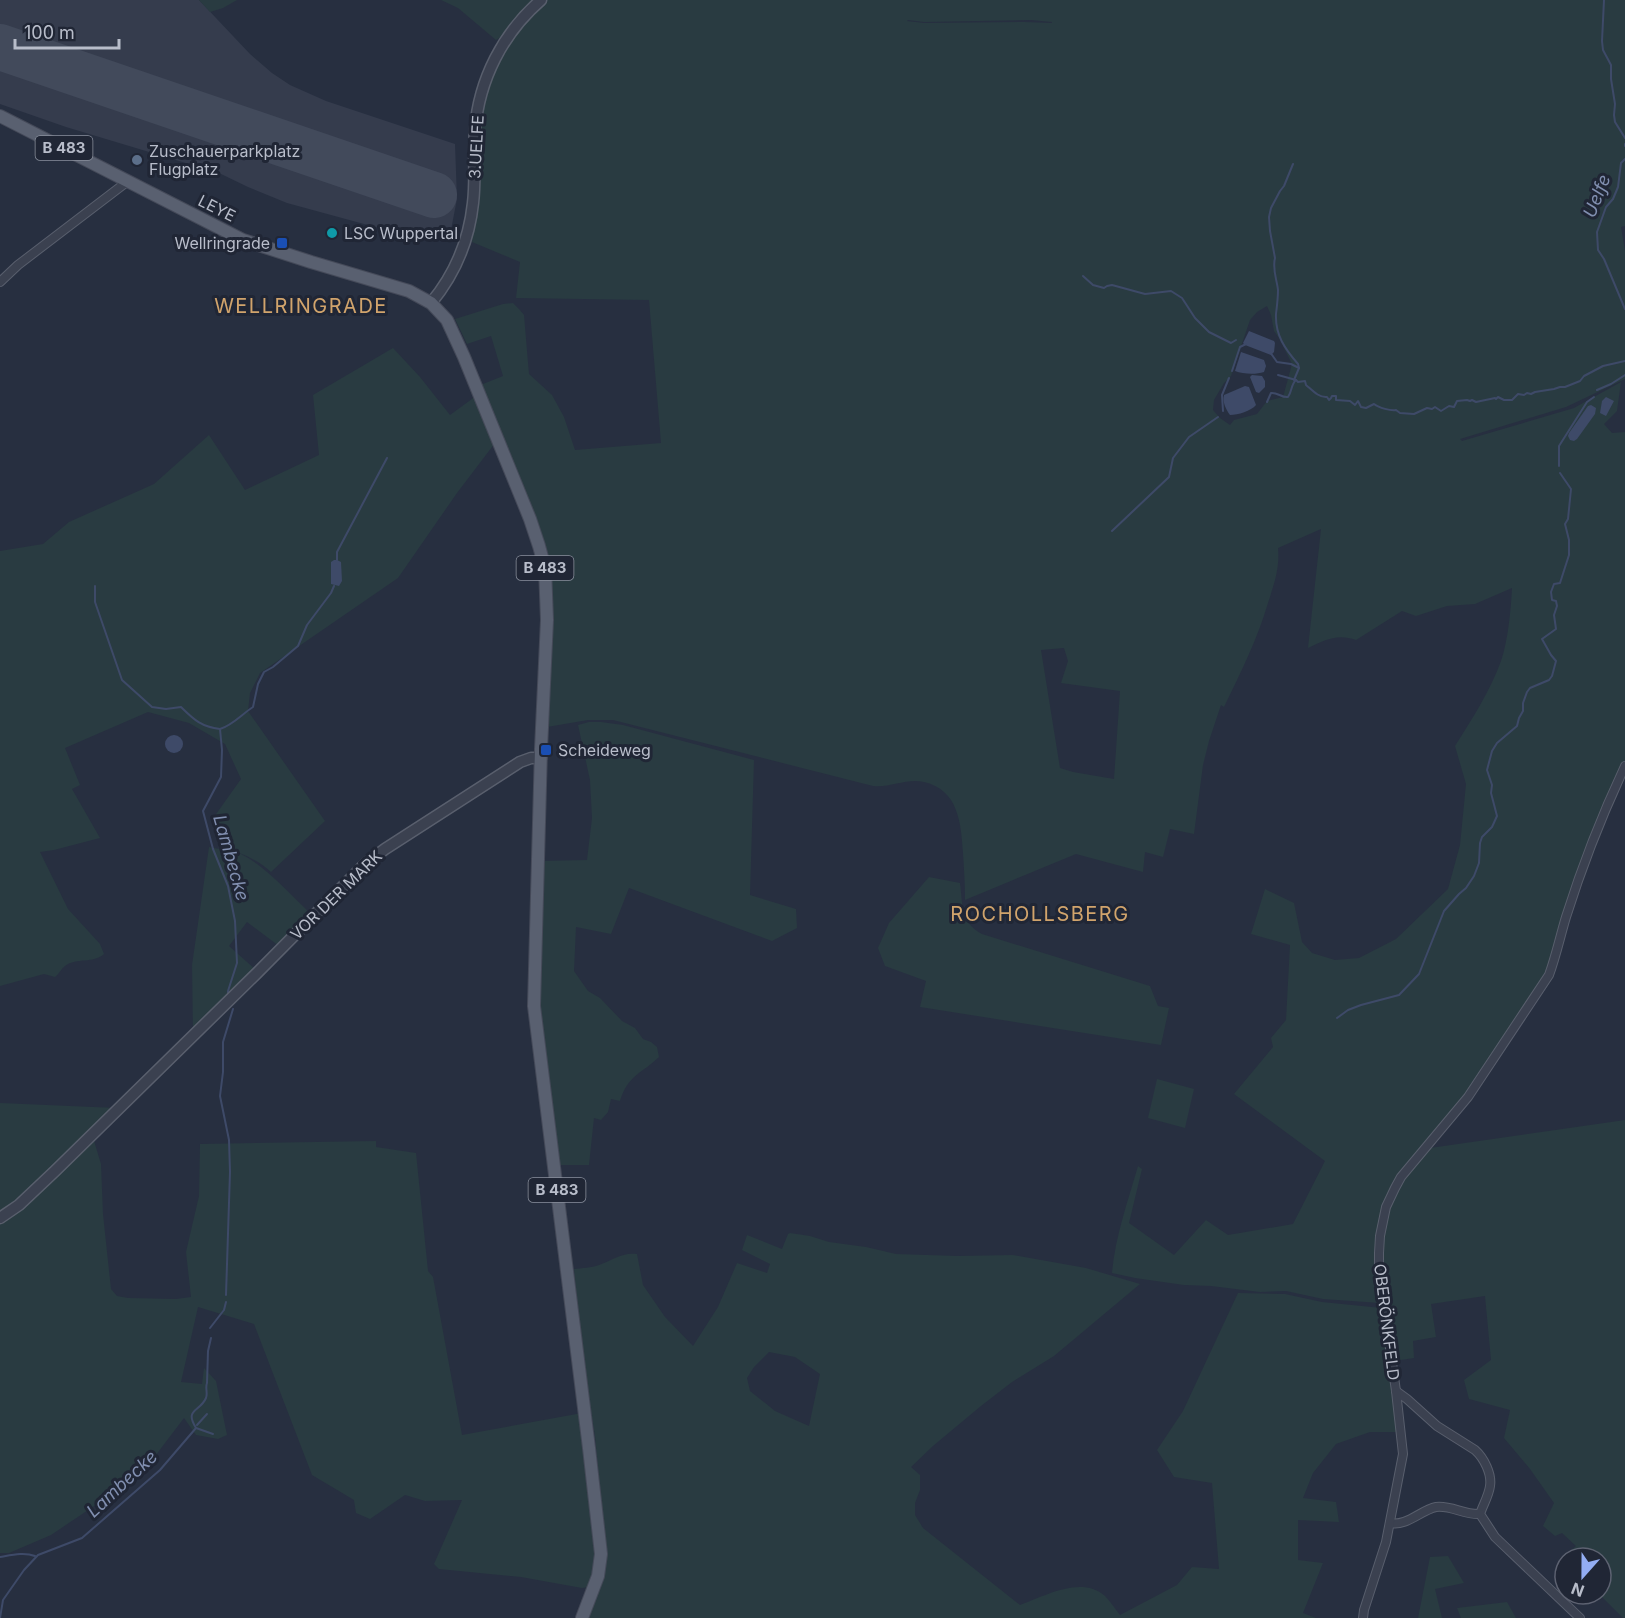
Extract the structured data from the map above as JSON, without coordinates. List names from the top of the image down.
{
  "streets": {
    "main road": ["B 483", "LEYE"],
    "street": ["3.UELFE", "VOR DER MARK", "OBERÖNKFELD"]
  },
  "crossings": [
    ["3.UELFE", "B 483"],
    ["3.UELFE", "LEYE"],
    ["B 483", "LEYE"],
    ["B 483", "VOR DER MARK"]
  ],
  "districts": ["WELLRINGRADE", "ROCHOLLSBERG"],
  "water": ["Uelfe", "Lambecke"],
  "places": {
    "other": ["Zuschauerparkplatz Flugplatz", "LSC Wuppertal"],
    "transit": ["Wellringrade", "Scheideweg"]
  },
  "scale_bar": "100 m",
  "north": "bottom"
}
